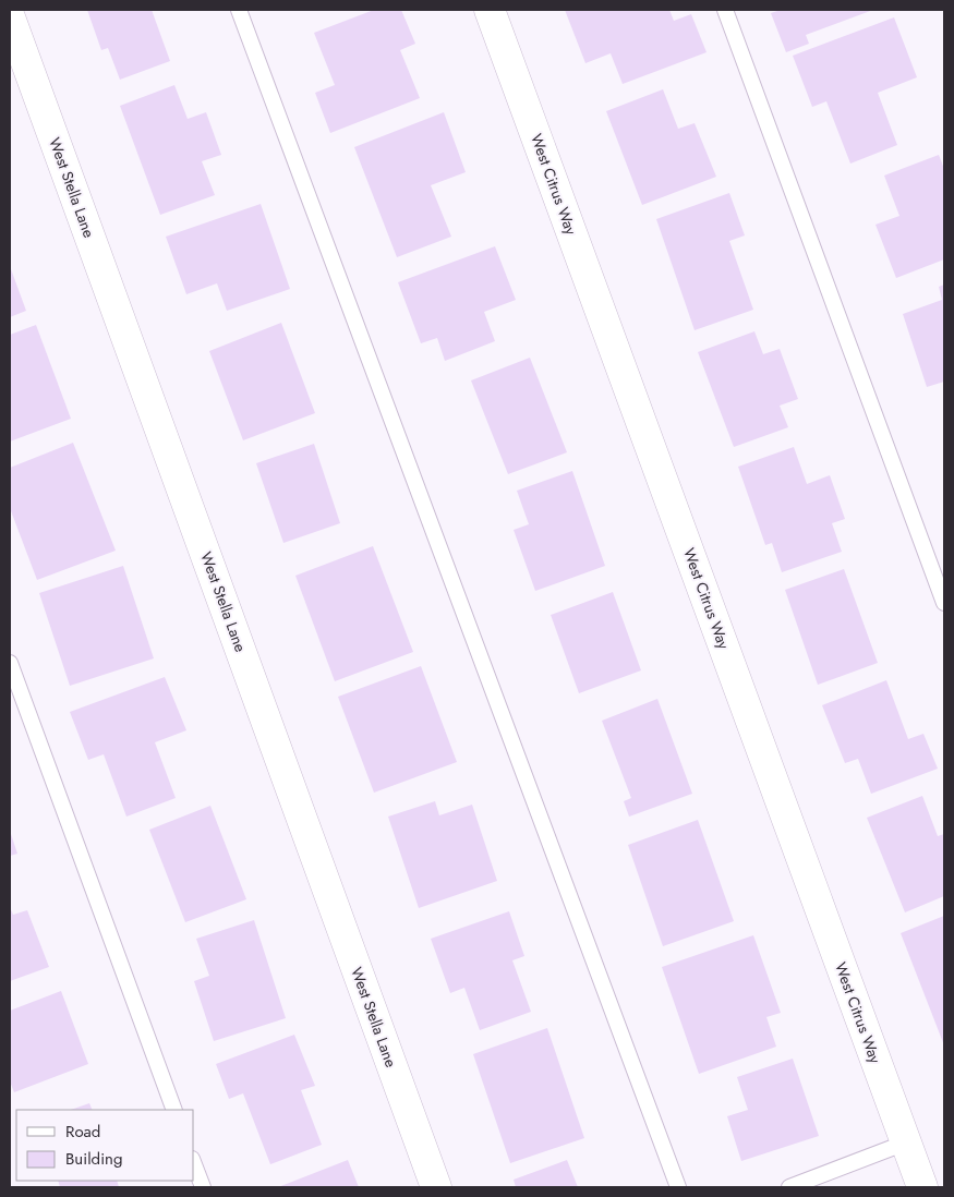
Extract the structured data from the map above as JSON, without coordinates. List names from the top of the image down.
{
  "streets": {
    "street": ["West Citrus Way", "West Stella Lane"]
  },
  "legend": ["Road", "Building"]
}
